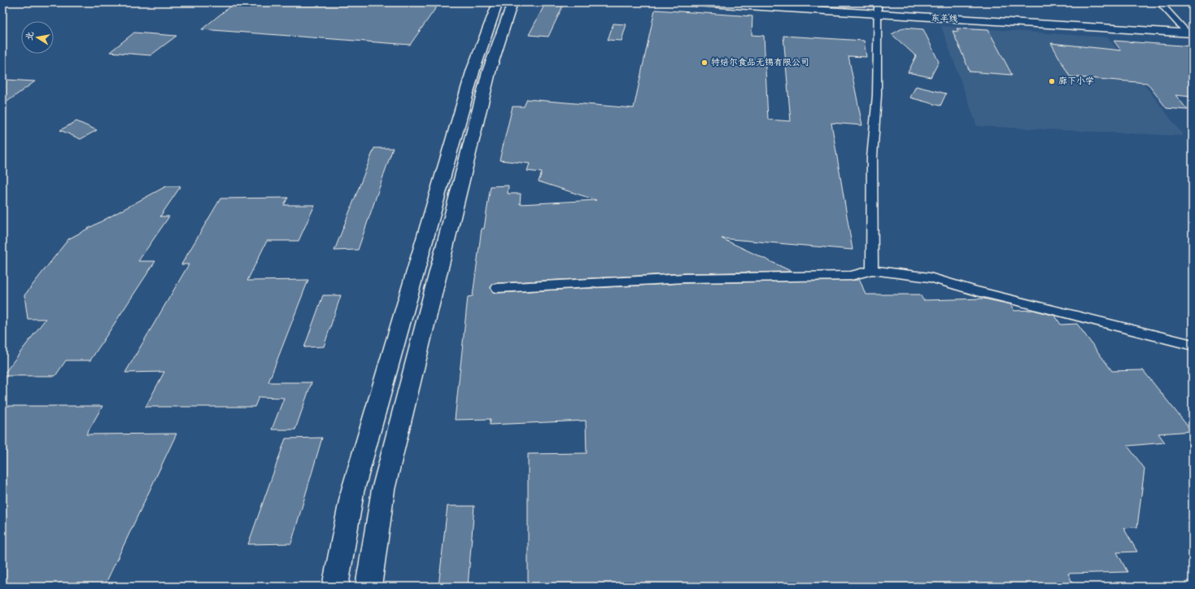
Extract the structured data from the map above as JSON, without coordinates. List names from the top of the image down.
{
  "streets": {
    "main road": ["东羊线"]
  },
  "places": ["特焙尔食品无锡有限公司", "廊下小学"],
  "north": "left"
}
